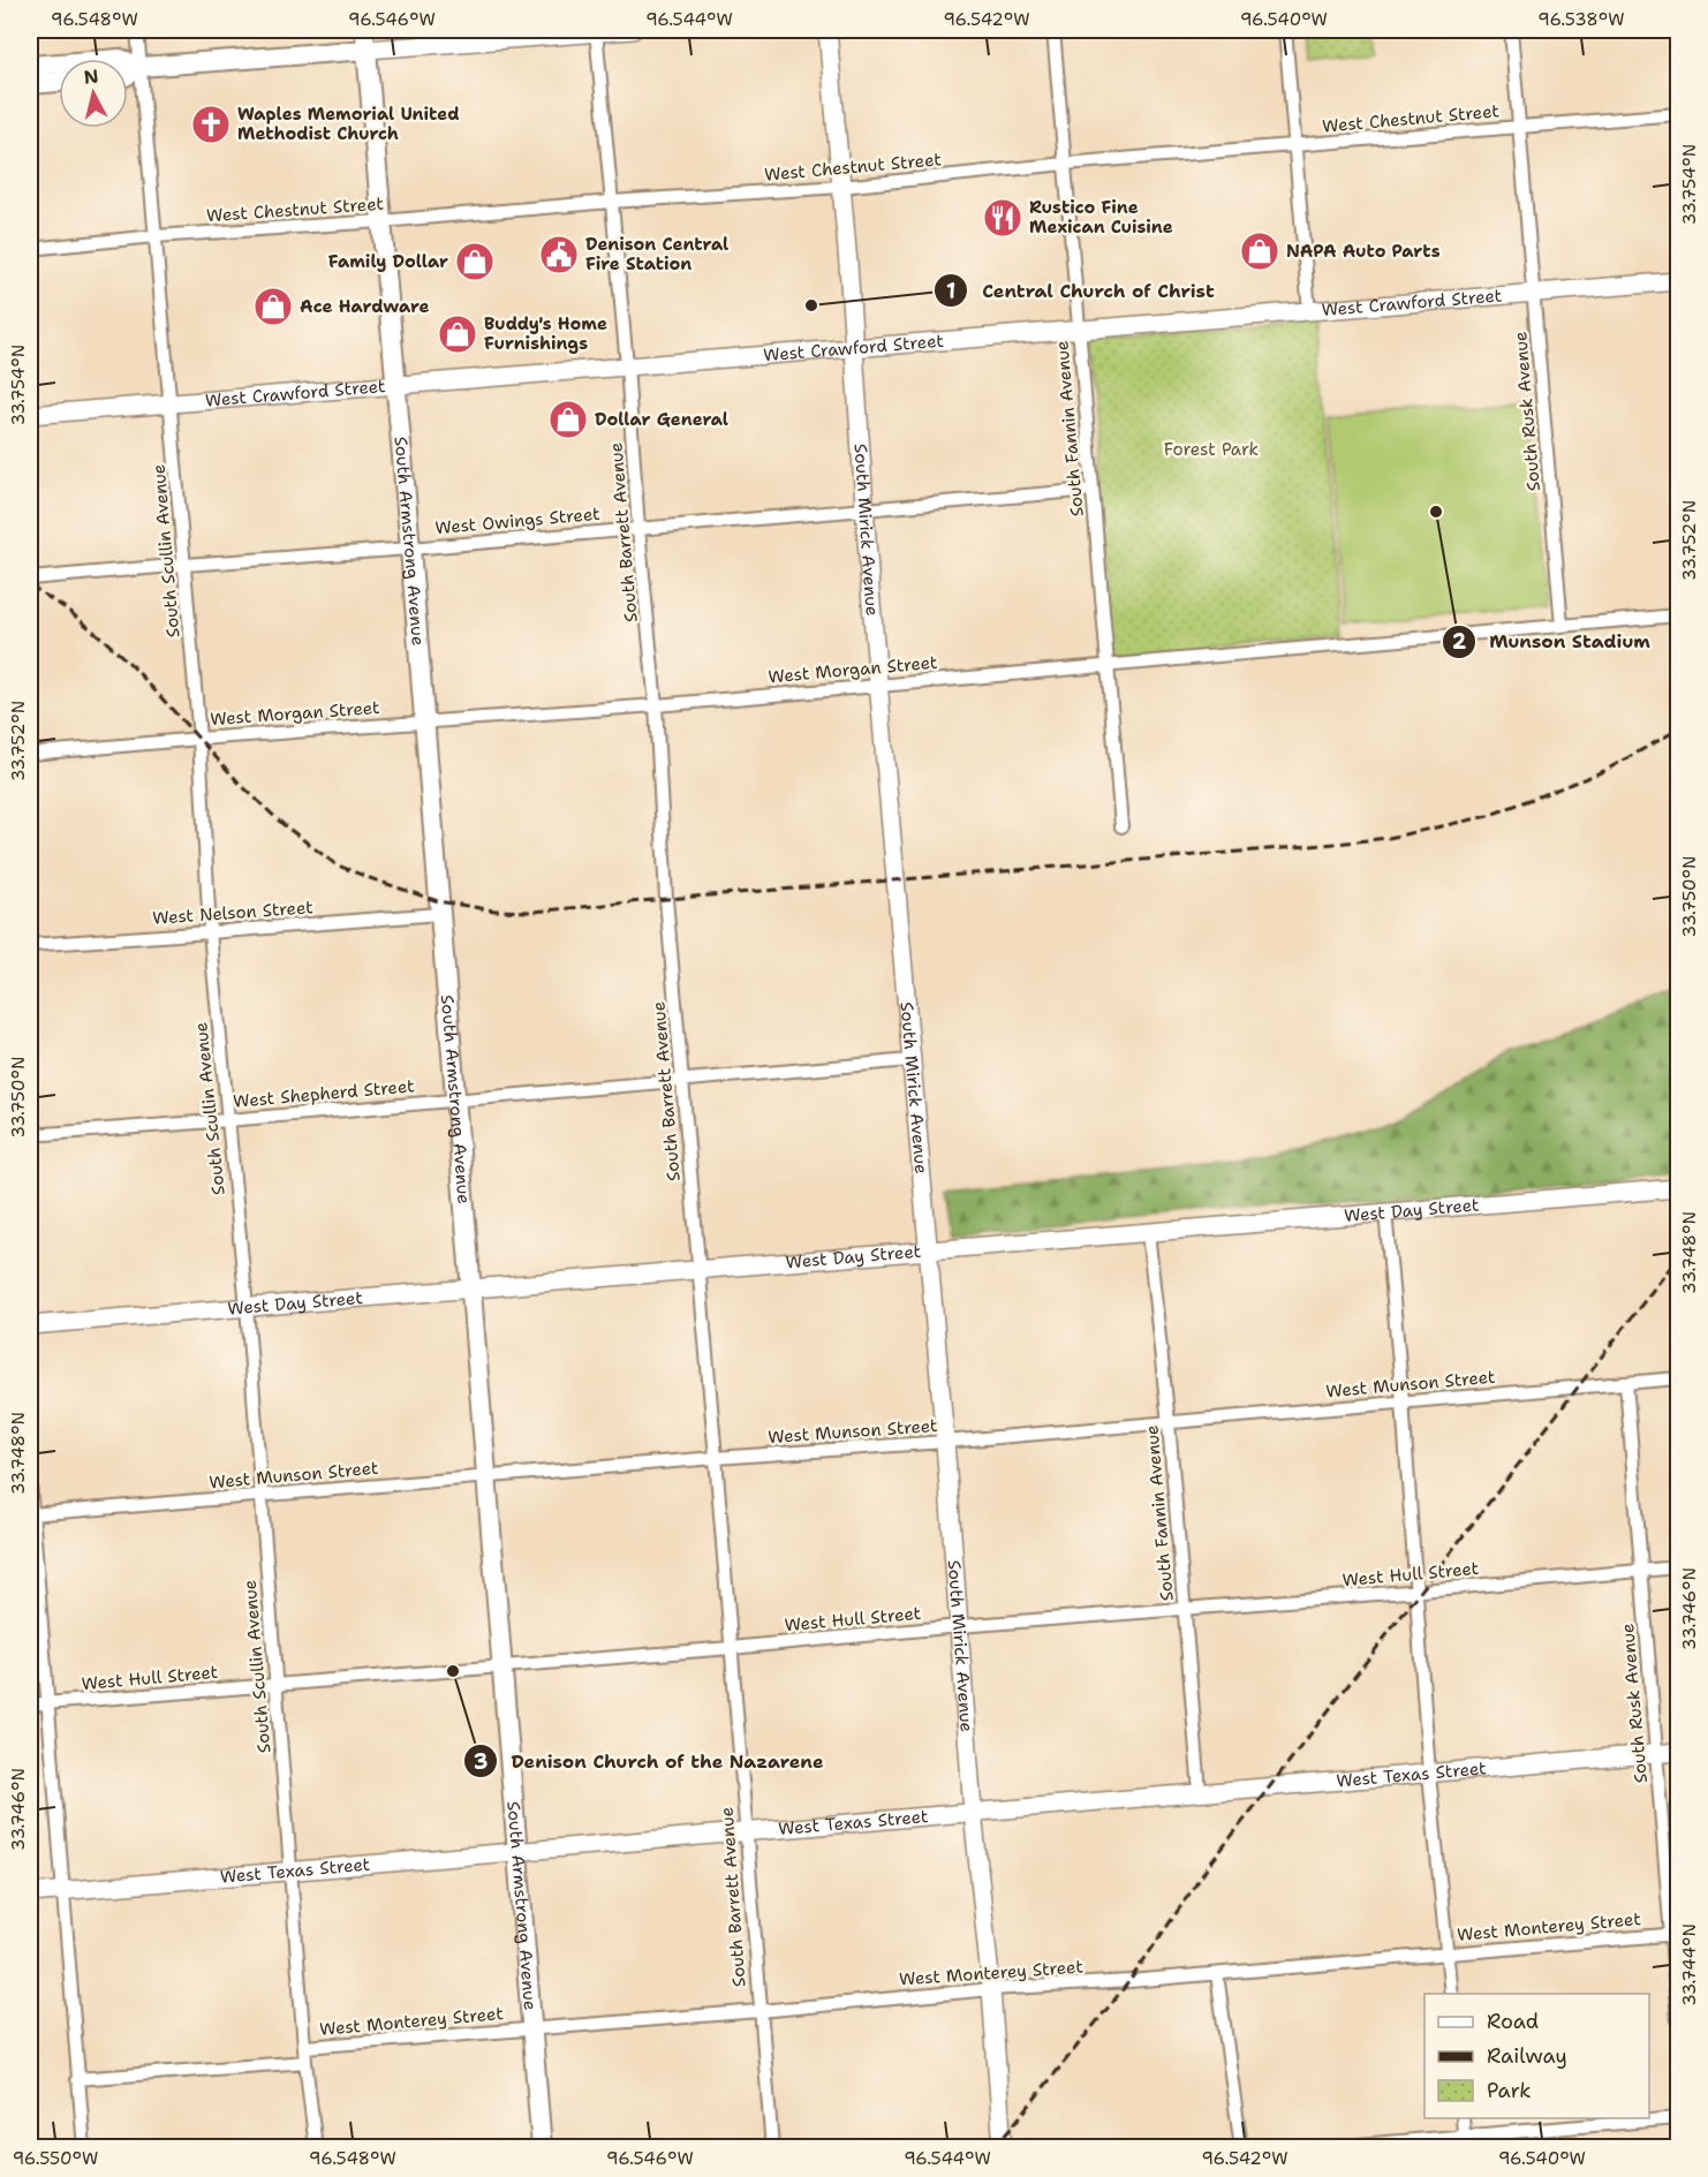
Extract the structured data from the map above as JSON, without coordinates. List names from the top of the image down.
{
  "streets": {
    "main road": ["South Armstrong Avenue"],
    "street": [
      "West Chestnut Street",
      "West Crawford Street",
      "South Rusk Avenue",
      "South Fannin Avenue",
      "West Owings Street",
      "South Mirick Avenue",
      "South Barrett Avenue",
      "South Scullin Avenue",
      "West Morgan Street",
      "West Nelson Street",
      "West Shepherd Street",
      "West Day Street",
      "West Munson Street",
      "West Hull Street",
      "West Texas Street",
      "West Monterey Street"
    ]
  },
  "crossings": [
    ["West Chestnut Street", "South Rusk Avenue"],
    ["West Chestnut Street", "South Fannin Avenue"],
    ["West Chestnut Street", "South Mirick Avenue"],
    ["West Chestnut Street", "South Barrett Avenue"],
    ["West Chestnut Street", "South Armstrong Avenue"],
    ["West Chestnut Street", "South Scullin Avenue"],
    ["West Crawford Street", "South Rusk Avenue"],
    ["West Crawford Street", "South Fannin Avenue"],
    ["West Crawford Street", "South Mirick Avenue"],
    ["West Crawford Street", "South Barrett Avenue"],
    ["West Crawford Street", "South Armstrong Avenue"],
    ["West Crawford Street", "South Scullin Avenue"],
    ["South Rusk Avenue", "West Morgan Street"],
    ["South Rusk Avenue", "West Munson Street"],
    ["South Rusk Avenue", "West Hull Street"],
    ["South Rusk Avenue", "West Texas Street"],
    ["South Rusk Avenue", "West Monterey Street"],
    ["South Fannin Avenue", "West Owings Street"],
    ["South Fannin Avenue", "West Morgan Street"],
    ["South Fannin Avenue", "West Day Street"],
    ["South Fannin Avenue", "West Munson Street"],
    ["South Fannin Avenue", "West Hull Street"],
    ["South Fannin Avenue", "West Texas Street"],
    ["West Owings Street", "South Mirick Avenue"],
    ["West Owings Street", "South Barrett Avenue"],
    ["West Owings Street", "South Armstrong Avenue"],
    ["West Owings Street", "South Scullin Avenue"],
    ["South Mirick Avenue", "West Morgan Street"],
    ["South Mirick Avenue", "West Shepherd Street"],
    ["South Mirick Avenue", "West Day Street"],
    ["South Mirick Avenue", "West Munson Street"],
    ["South Mirick Avenue", "West Hull Street"],
    ["South Mirick Avenue", "West Texas Street"],
    ["South Mirick Avenue", "West Monterey Street"],
    ["South Barrett Avenue", "West Morgan Street"],
    ["South Barrett Avenue", "West Shepherd Street"],
    ["South Barrett Avenue", "West Day Street"],
    ["South Barrett Avenue", "West Munson Street"],
    ["South Barrett Avenue", "West Hull Street"],
    ["South Barrett Avenue", "West Texas Street"],
    ["South Barrett Avenue", "West Monterey Street"],
    ["South Armstrong Avenue", "West Morgan Street"],
    ["South Armstrong Avenue", "West Nelson Street"],
    ["South Armstrong Avenue", "West Shepherd Street"],
    ["South Armstrong Avenue", "West Day Street"],
    ["South Armstrong Avenue", "West Munson Street"],
    ["South Armstrong Avenue", "West Hull Street"],
    ["South Armstrong Avenue", "West Texas Street"],
    ["South Armstrong Avenue", "West Monterey Street"],
    ["South Scullin Avenue", "West Morgan Street"],
    ["South Scullin Avenue", "West Nelson Street"],
    ["South Scullin Avenue", "West Shepherd Street"],
    ["South Scullin Avenue", "West Day Street"],
    ["South Scullin Avenue", "West Munson Street"],
    ["South Scullin Avenue", "West Hull Street"],
    ["South Scullin Avenue", "West Texas Street"],
    ["South Scullin Avenue", "West Monterey Street"]
  ],
  "parks": ["Forest Park"],
  "places": {
    "church": ["Waples Memorial United Methodist Church"],
    "restaurant": ["Rustico Fine Mexican Cuisine"],
    "shop": [
      "NAPA Auto Parts",
      "Family Dollar",
      "Ace Hardware",
      "Buddy's Home Furnishings",
      "Dollar General"
    ],
    "public building": ["Denison Central Fire Station"],
    "other": ["Central Church of Christ", "Munson Stadium", "Denison Church of the Nazarene"]
  },
  "legend": ["Road", "Railway", "Park"],
  "north": "top",
  "coordinates": [
    "96.548°W",
    "96.546°W",
    "96.544°W",
    "96.542°W",
    "96.540°W",
    "96.538°W",
    "33.754°N",
    "33.752°N",
    "33.750°N",
    "33.748°N",
    "33.746°N",
    "33.744°N",
    "96.550°W"
  ]
}
